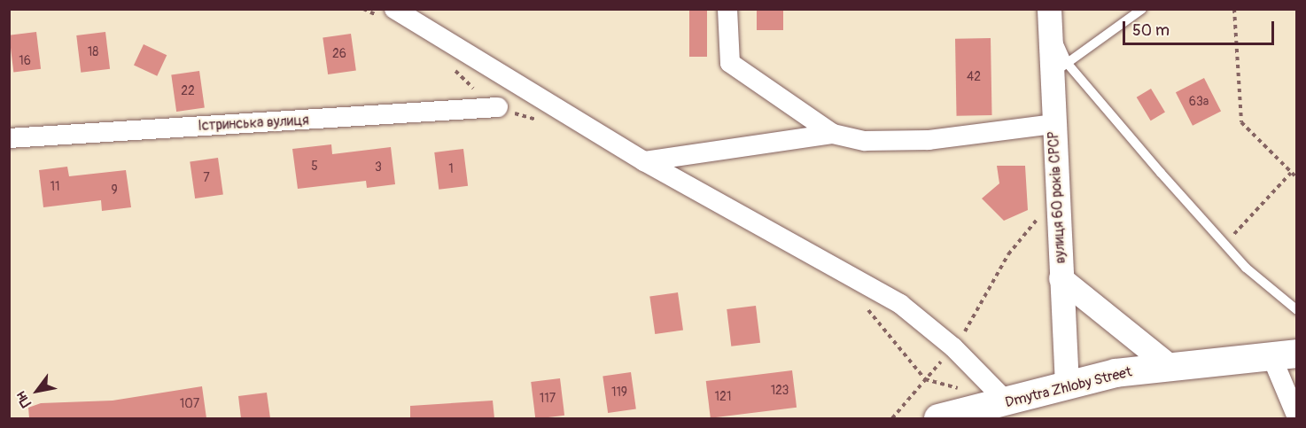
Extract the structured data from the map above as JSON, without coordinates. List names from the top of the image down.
{
  "streets": {
    "main road": ["Dmytra Zhloby Street"],
    "street": ["Істринська вулиця", "вулиця 60 років СРСР"]
  },
  "crossings": [
    ["вулиця 60 років СРСР", "Dmytra Zhloby Street"]
  ],
  "house_numbers": [
    "18",
    "26",
    "16",
    "42",
    "22",
    "63а",
    "5",
    "3",
    "1",
    "7",
    "11",
    "9",
    "123",
    "119",
    "121",
    "117",
    "107"
  ],
  "scale_bar": "50 m",
  "north": "bottom left"
}
